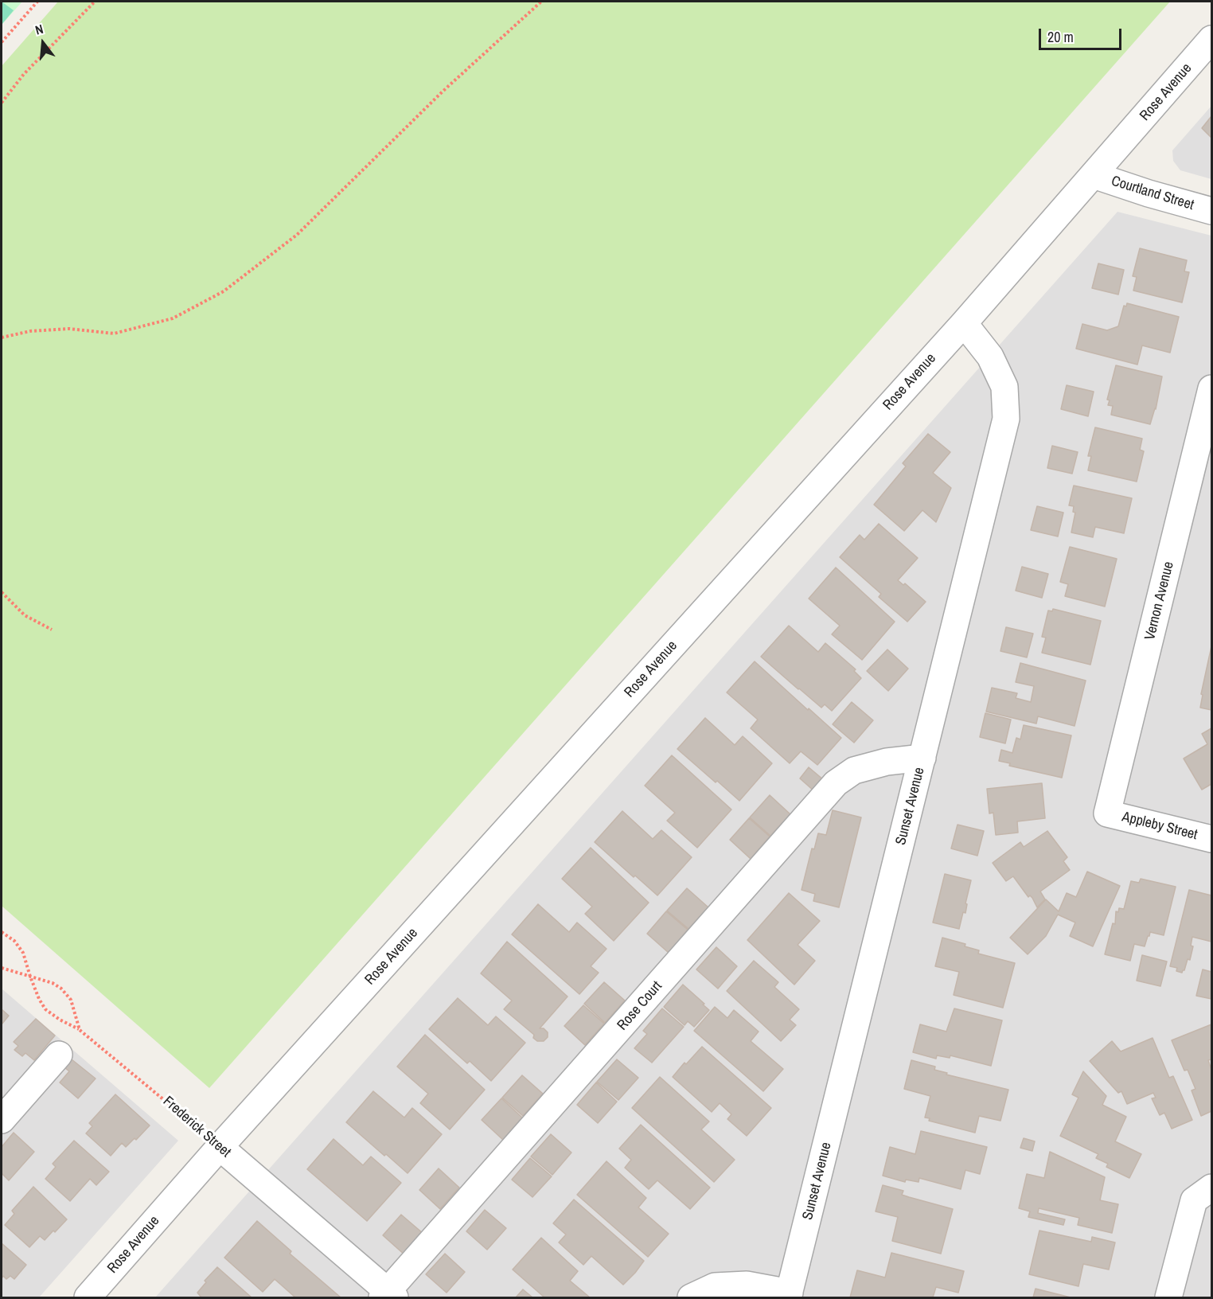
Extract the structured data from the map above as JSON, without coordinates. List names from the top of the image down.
{
  "streets": {
    "street": [
      "Rose Avenue",
      "Courtland Street",
      "Vernon Avenue",
      "Sunset Avenue",
      "Appleby Street",
      "Rose Court",
      "Frederick Street"
    ]
  },
  "crossings": [
    ["Rose Avenue", "Courtland Street"],
    ["Rose Avenue", "Sunset Avenue"],
    ["Rose Avenue", "Frederick Street"],
    ["Vernon Avenue", "Appleby Street"],
    ["Sunset Avenue", "Rose Court"],
    ["Rose Court", "Frederick Street"]
  ],
  "scale_bar": "20 m",
  "north": "top"
}
